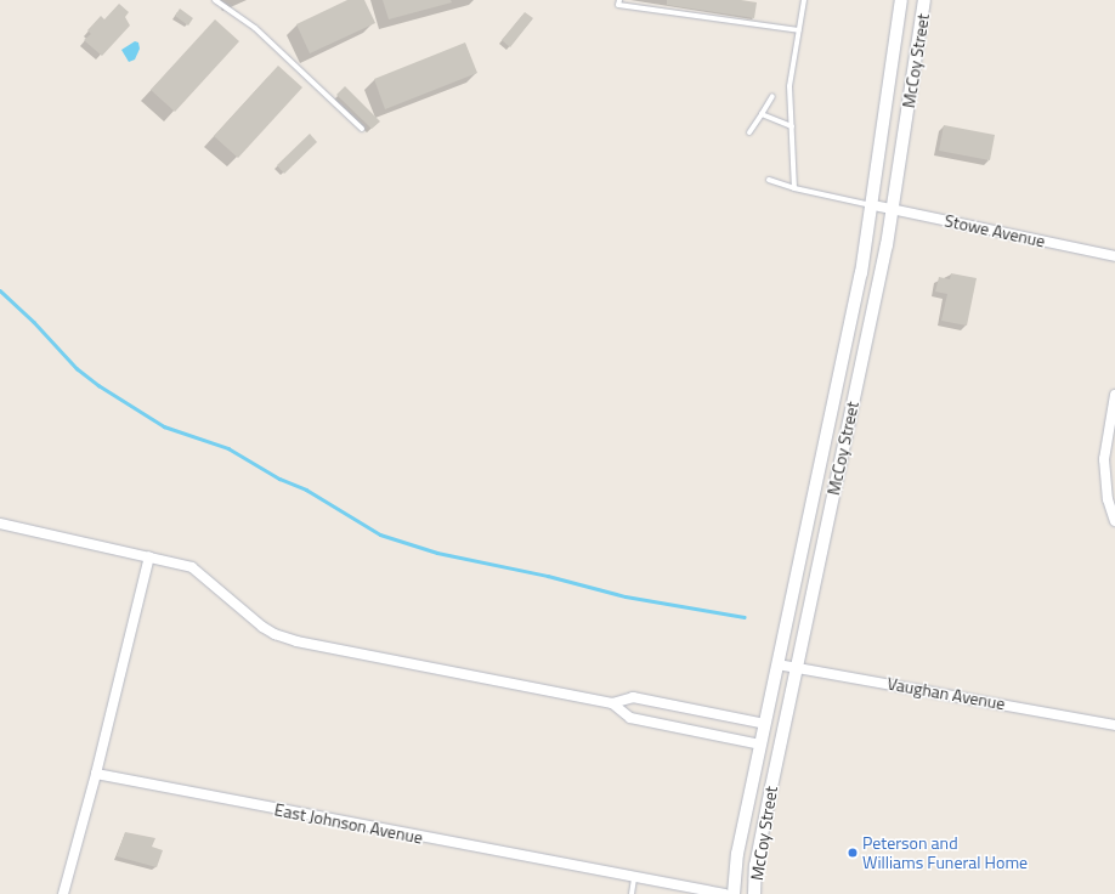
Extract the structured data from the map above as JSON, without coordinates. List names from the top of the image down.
{
  "streets": {
    "street": [
      "McCoy Street",
      "Stowe Avenue",
      "Vaughan Avenue",
      "East Johnson Avenue"
    ]
  },
  "crossings": [
    ["McCoy Street", "Stowe Avenue"],
    ["McCoy Street", "Vaughan Avenue"]
  ],
  "places": ["Peterson and Williams Funeral Home"]
}
